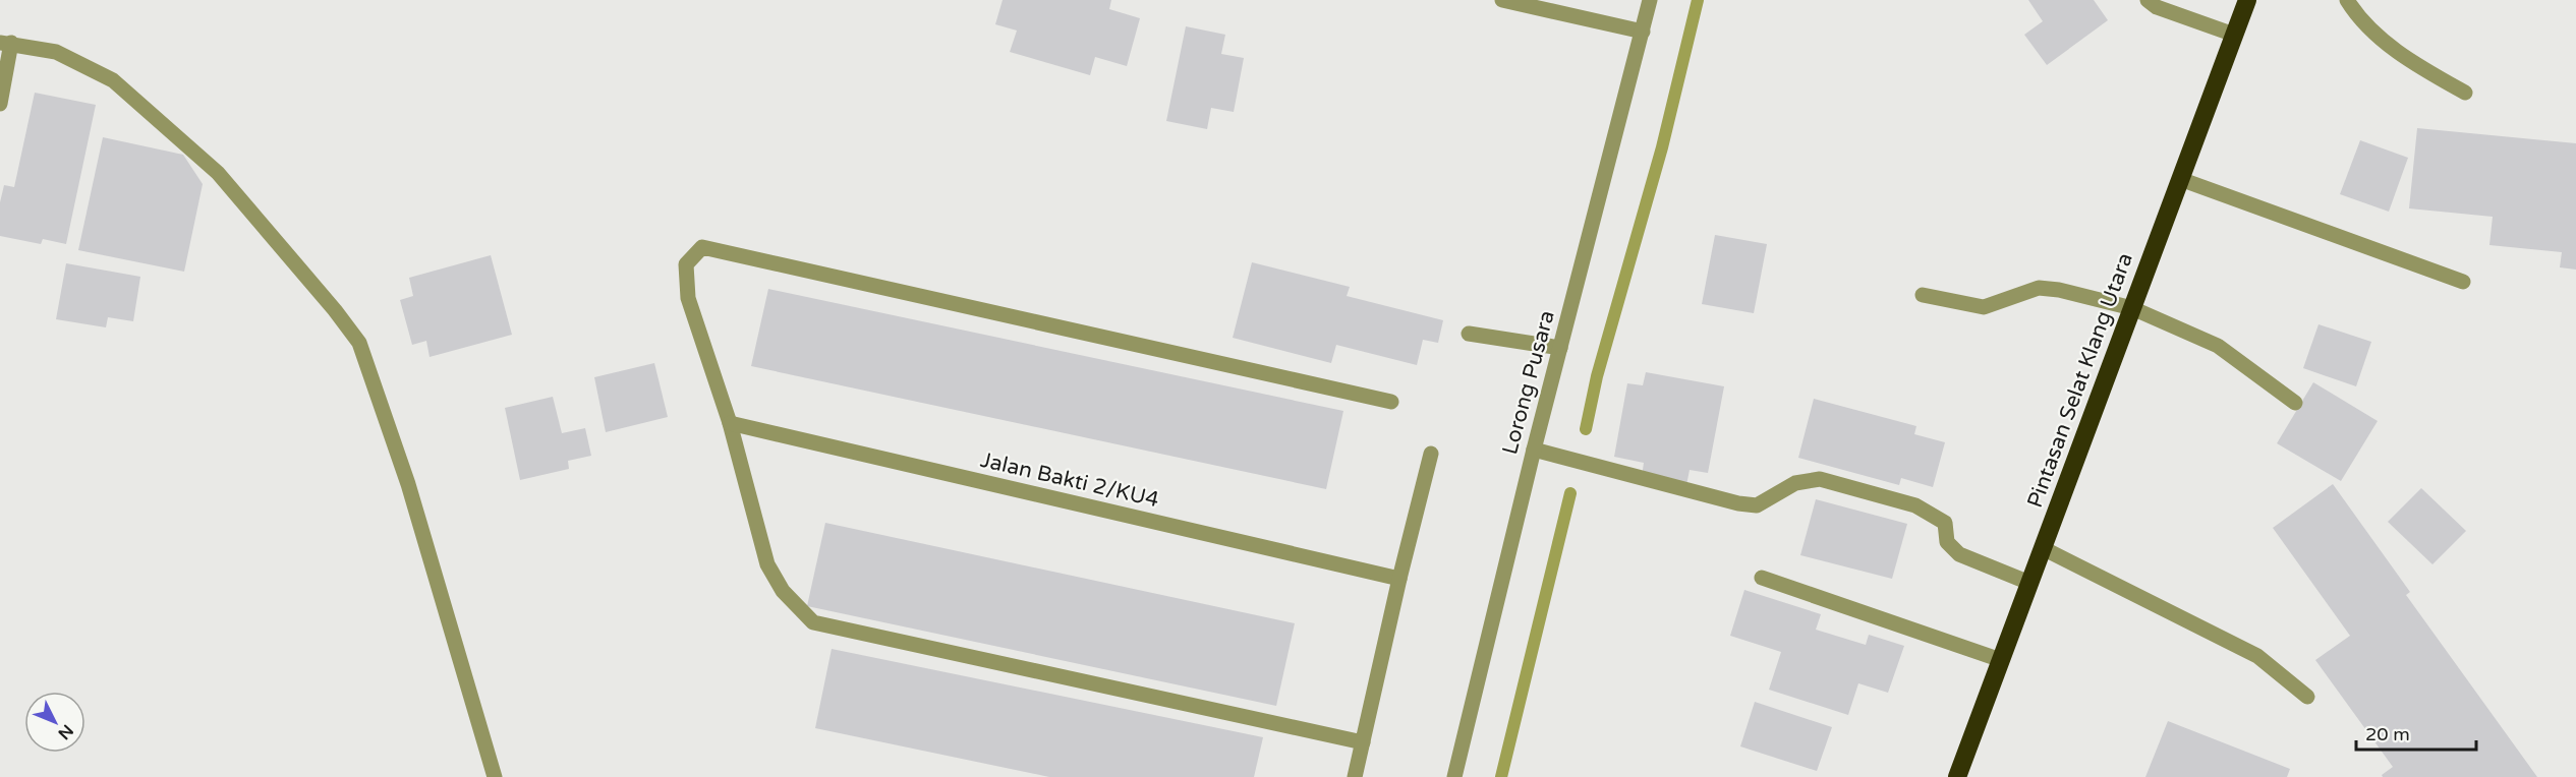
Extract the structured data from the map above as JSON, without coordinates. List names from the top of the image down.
{
  "streets": {
    "highway": ["Pintasan Selat Klang Utara"],
    "street": ["Lorong Pusara", "Jalan Bakti 2/KU4"]
  },
  "scale_bar": "20 m",
  "north": "bottom right"
}
